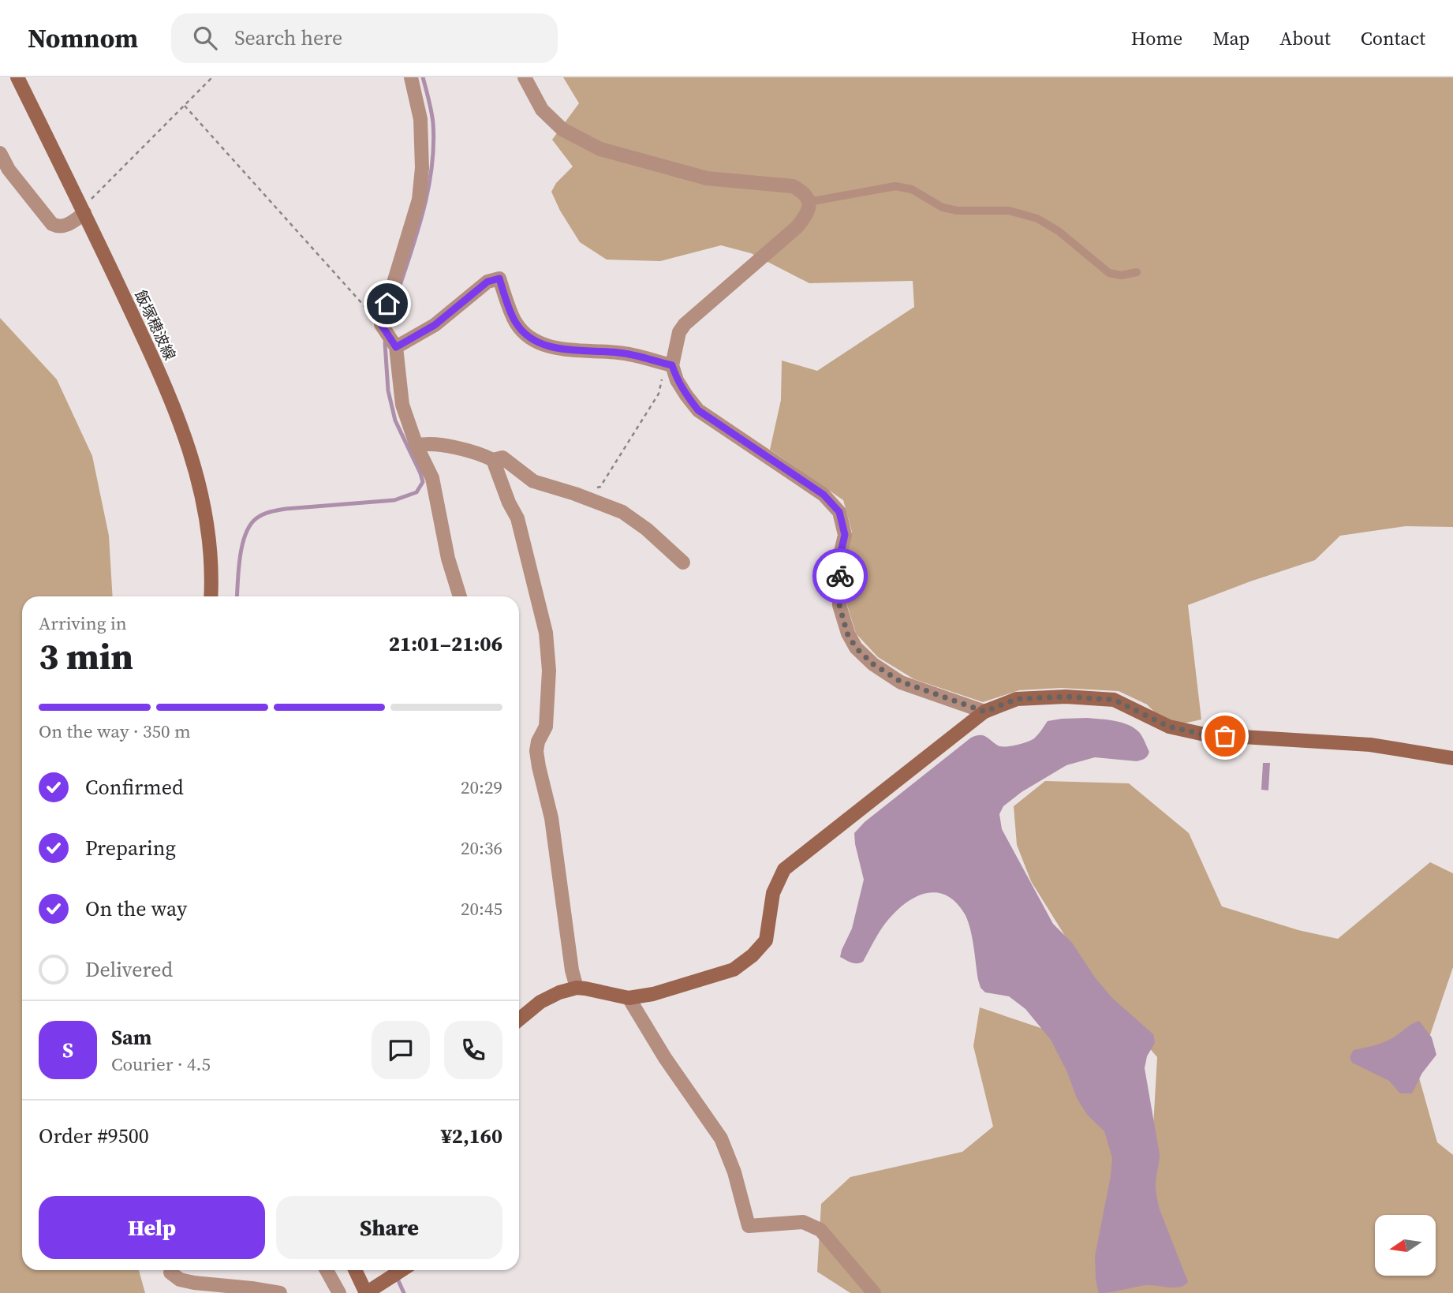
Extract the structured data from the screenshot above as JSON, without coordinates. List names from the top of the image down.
{
  "streets": {
    "street": ["飯塚穂波線"]
  },
  "north": "left",
  "page": {
    "header": "Nomnom",
    "search": "Search here",
    "nav": [
      "Home",
      "Map",
      "About",
      "Contact"
    ],
    "heading": ["3 min", "Arriving in", "21:01–21:06"],
    "panel": [
      "Sam",
      "Courier · 4.5",
      "Order #9500",
      "¥2,160"
    ],
    "bar": "On the way · 350 m",
    "list": [
      ["Confirmed", "20:29"],
      ["Preparing", "20:36"],
      ["On the way", "20:45"],
      "Delivered"
    ],
    "round": "S",
    "buttons": ["Help", "Share"]
  }
}
